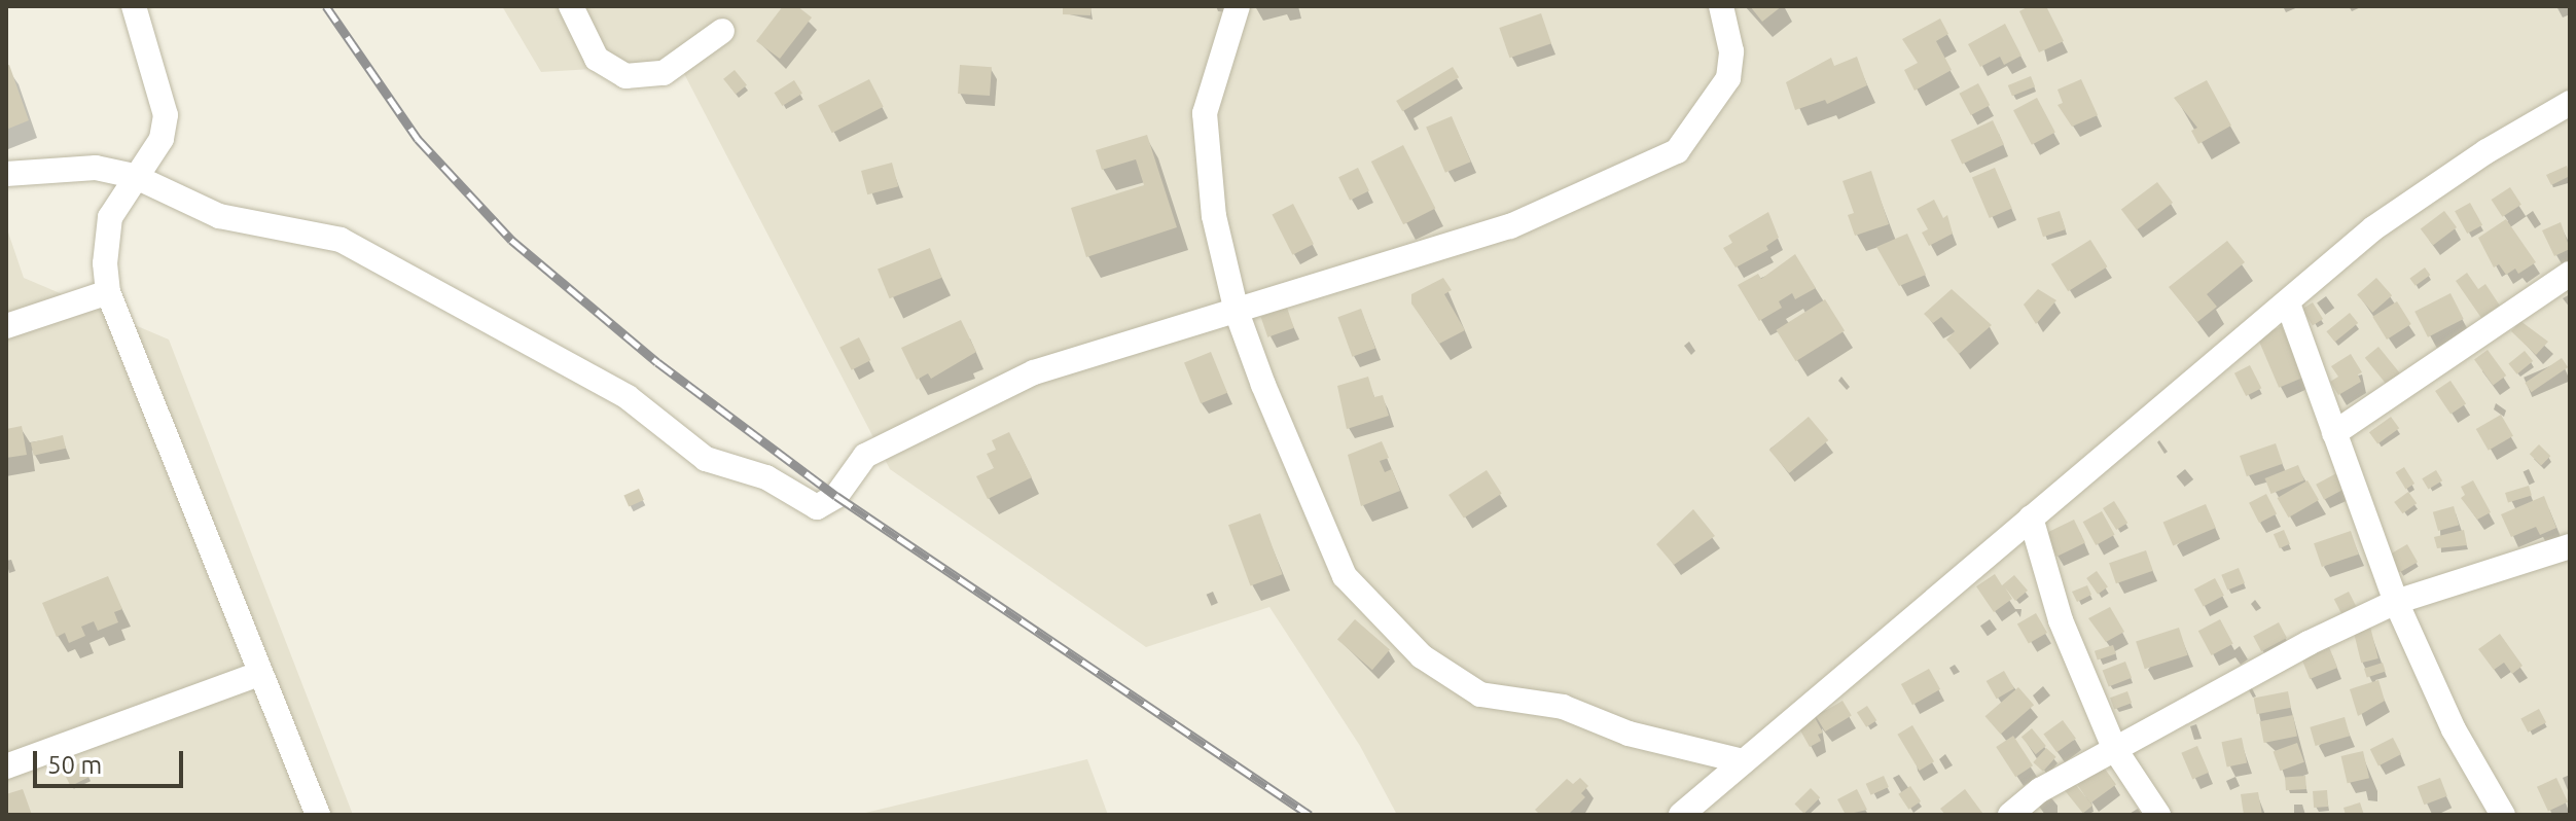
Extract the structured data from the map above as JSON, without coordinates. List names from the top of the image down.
{
  "scale_bar": "50 m"
}
